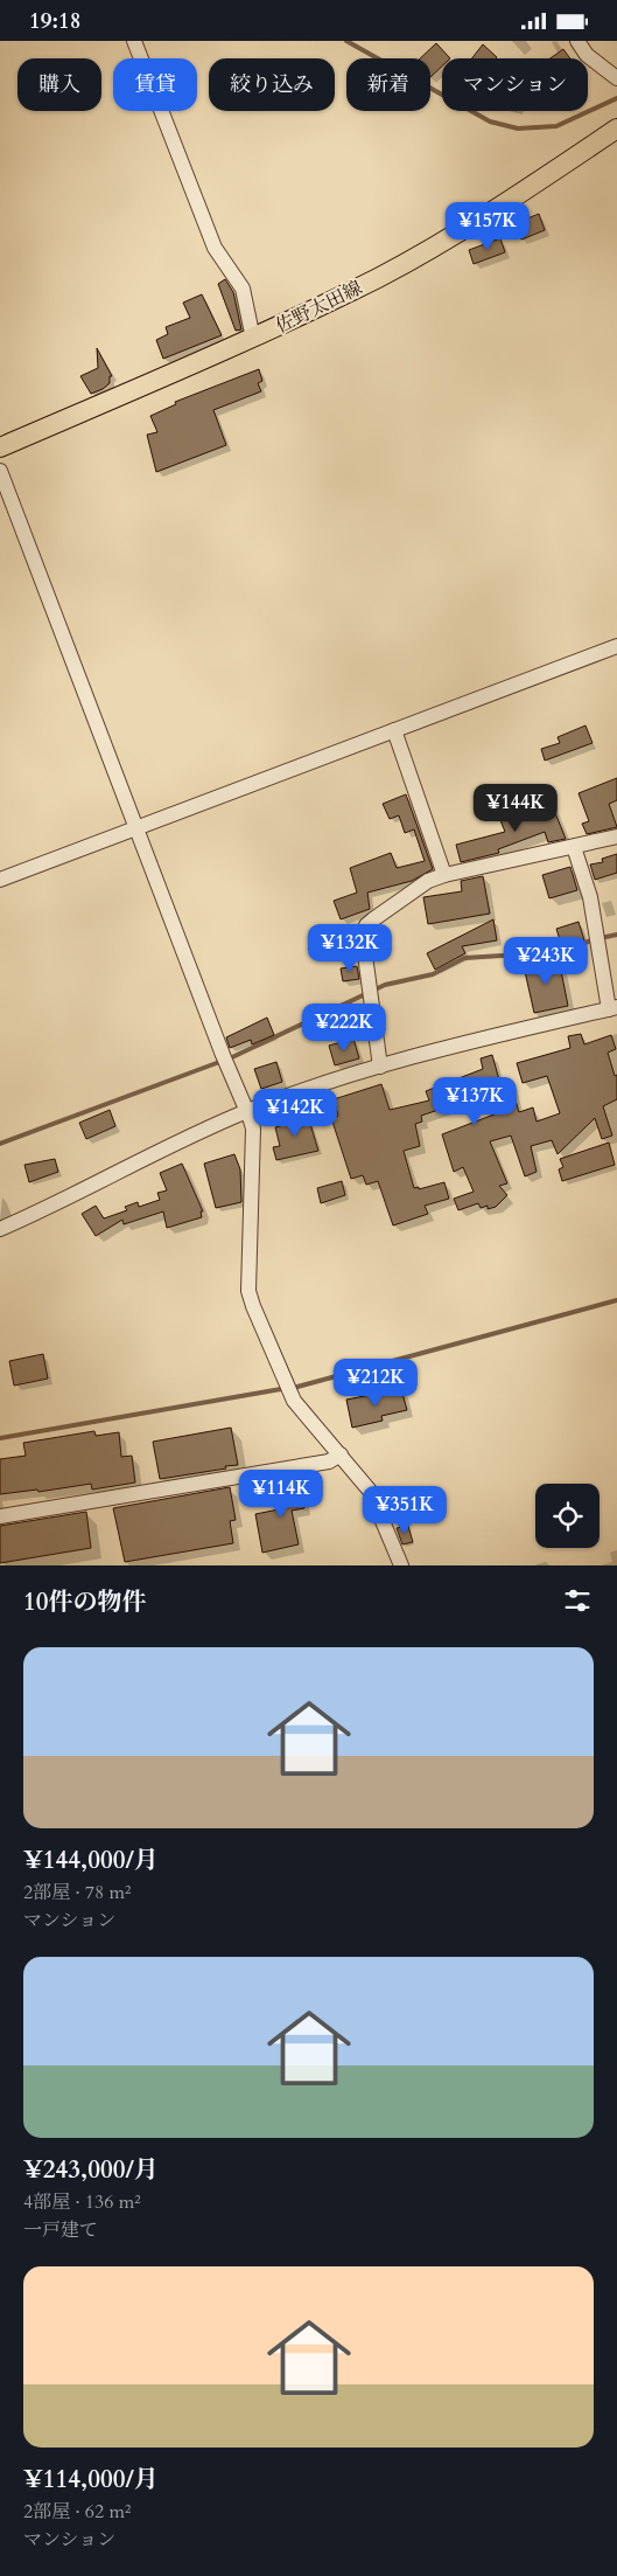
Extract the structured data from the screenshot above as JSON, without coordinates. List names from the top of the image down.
{
  "streets": {
    "main road": ["佐野太田線"]
  },
  "page": {
    "status": "19:18",
    "chip": [
      "購入",
      "賃貸",
      "絞り込み",
      "新着",
      "マンション"
    ],
    "price": [
      "¥157K",
      "¥144K",
      "¥132K",
      "¥243K",
      "¥222K",
      "¥137K",
      "¥142K",
      "¥212K",
      "¥114K",
      "¥351K"
    ],
    "heading": "10件の物件",
    "list": [
      {
        "name": "¥144,000/月",
        "note": "2部屋 · 78 m² · マンション"
      },
      {
        "name": "¥243,000/月",
        "note": "4部屋 · 136 m² · 一戸建て"
      },
      {
        "name": "¥114,000/月",
        "note": "2部屋 · 62 m² · マンション"
      }
    ]
  }
}
